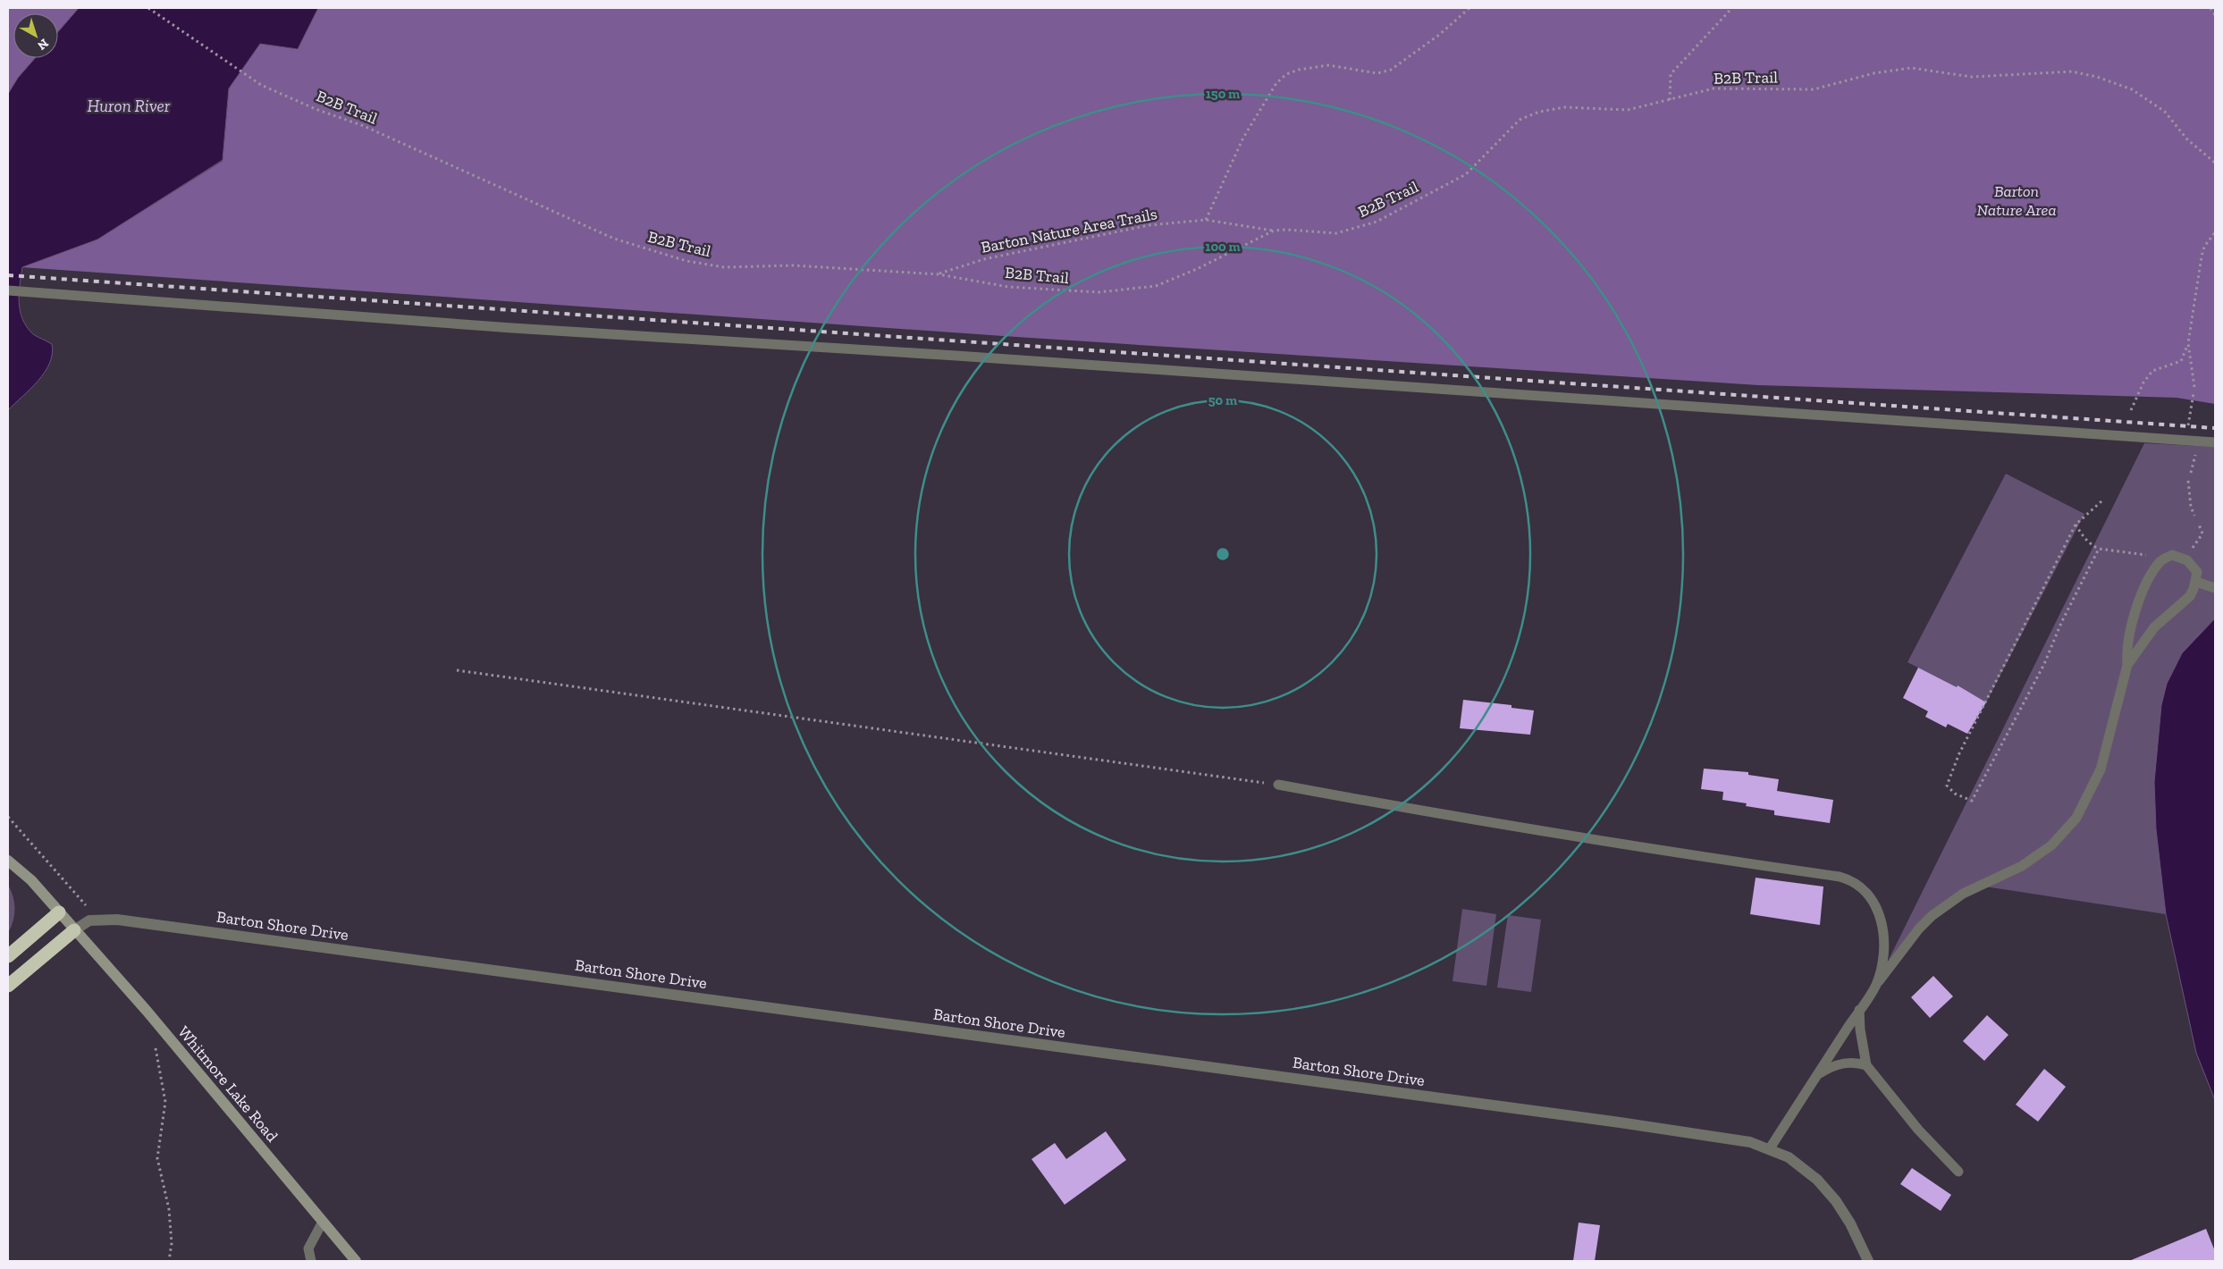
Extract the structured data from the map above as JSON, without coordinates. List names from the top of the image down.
{
  "streets": {
    "street": ["Barton Shore Drive", "Whitmore Lake Road"],
    "path": ["B2B Trail", "Barton Nature Area Trails"]
  },
  "crossings": [
    ["B2B Trail", "Barton Nature Area Trails"],
    ["Barton Shore Drive", "Whitmore Lake Road"]
  ],
  "water": ["Huron River"],
  "parks": ["Barton Nature Area"],
  "north": "bottom right",
  "rings": ["150 m", "100 m", "50 m"]
}
